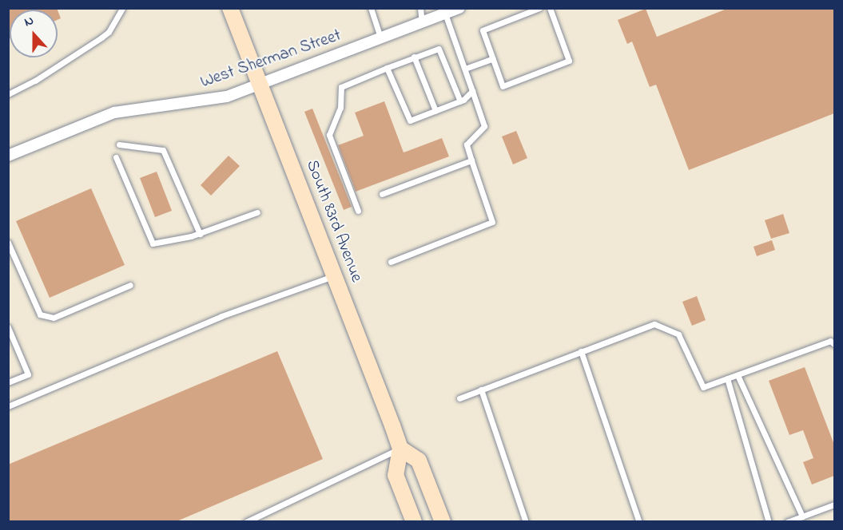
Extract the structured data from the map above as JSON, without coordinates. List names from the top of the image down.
{
  "streets": {
    "main road": ["South 83rd Avenue"],
    "street": ["West Sherman Street"]
  },
  "crossings": [
    ["West Sherman Street", "South 83rd Avenue"]
  ],
  "north": "top"
}
